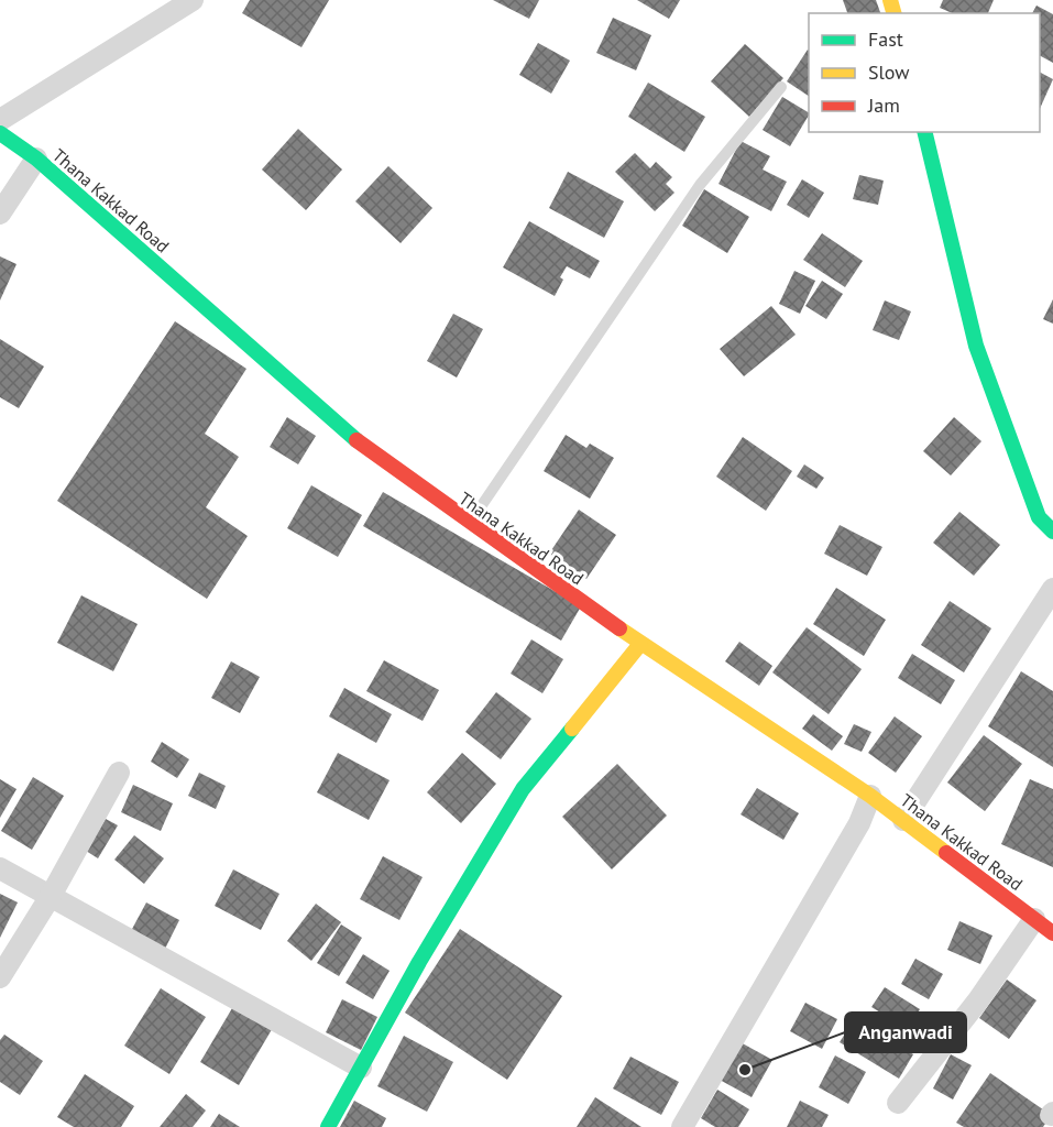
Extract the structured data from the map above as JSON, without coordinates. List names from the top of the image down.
{
  "streets": {
    "main road": ["Thana Kakkad Road"]
  },
  "places": ["Anganwadi"],
  "legend": ["Fast", "Slow", "Jam"]
}
